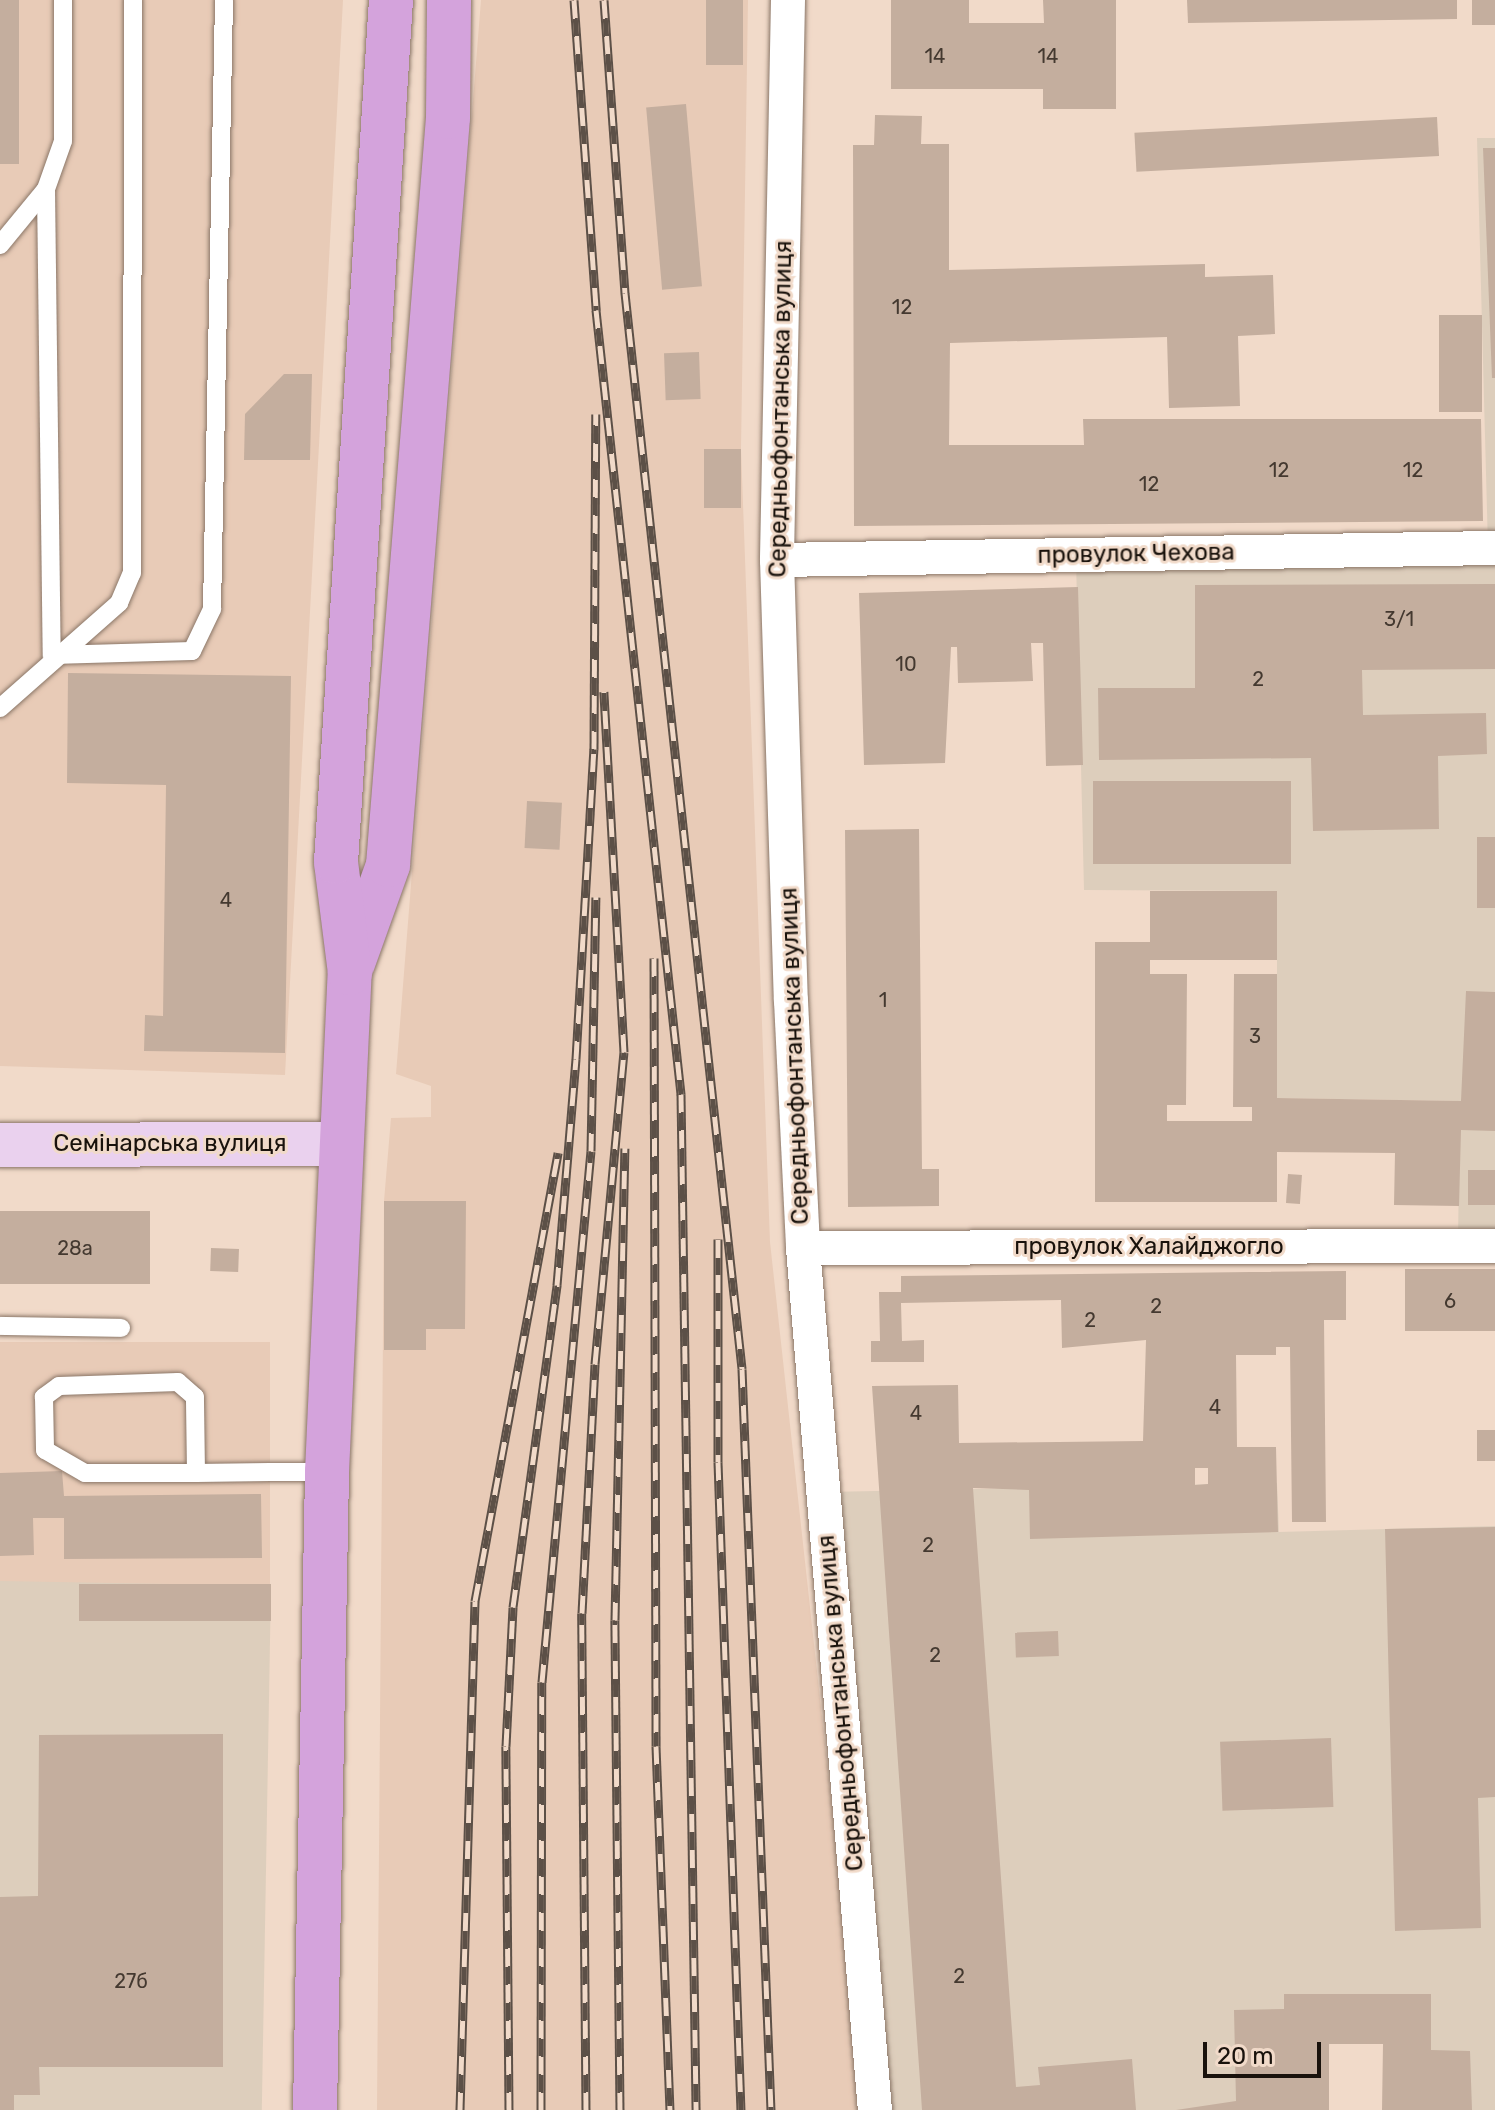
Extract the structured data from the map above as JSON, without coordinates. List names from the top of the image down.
{
  "streets": {
    "street": [
      "Середньофонтанська вулиця",
      "провулок Чехова",
      "Семінарська вулиця",
      "провулок Халайджогло"
    ]
  },
  "crossings": [
    ["Середньофонтанська вулиця", "провулок Чехова"],
    ["Середньофонтанська вулиця", "провулок Халайджогло"]
  ],
  "house_numbers": [
    "14",
    "14",
    "12",
    "12",
    "12",
    "12",
    "3/1",
    "10",
    "2",
    "4",
    "1",
    "3",
    "28а",
    "6",
    "2",
    "2",
    "4",
    "4",
    "2",
    "2",
    "2",
    "27б"
  ],
  "scale_bar": "20 m"
}
